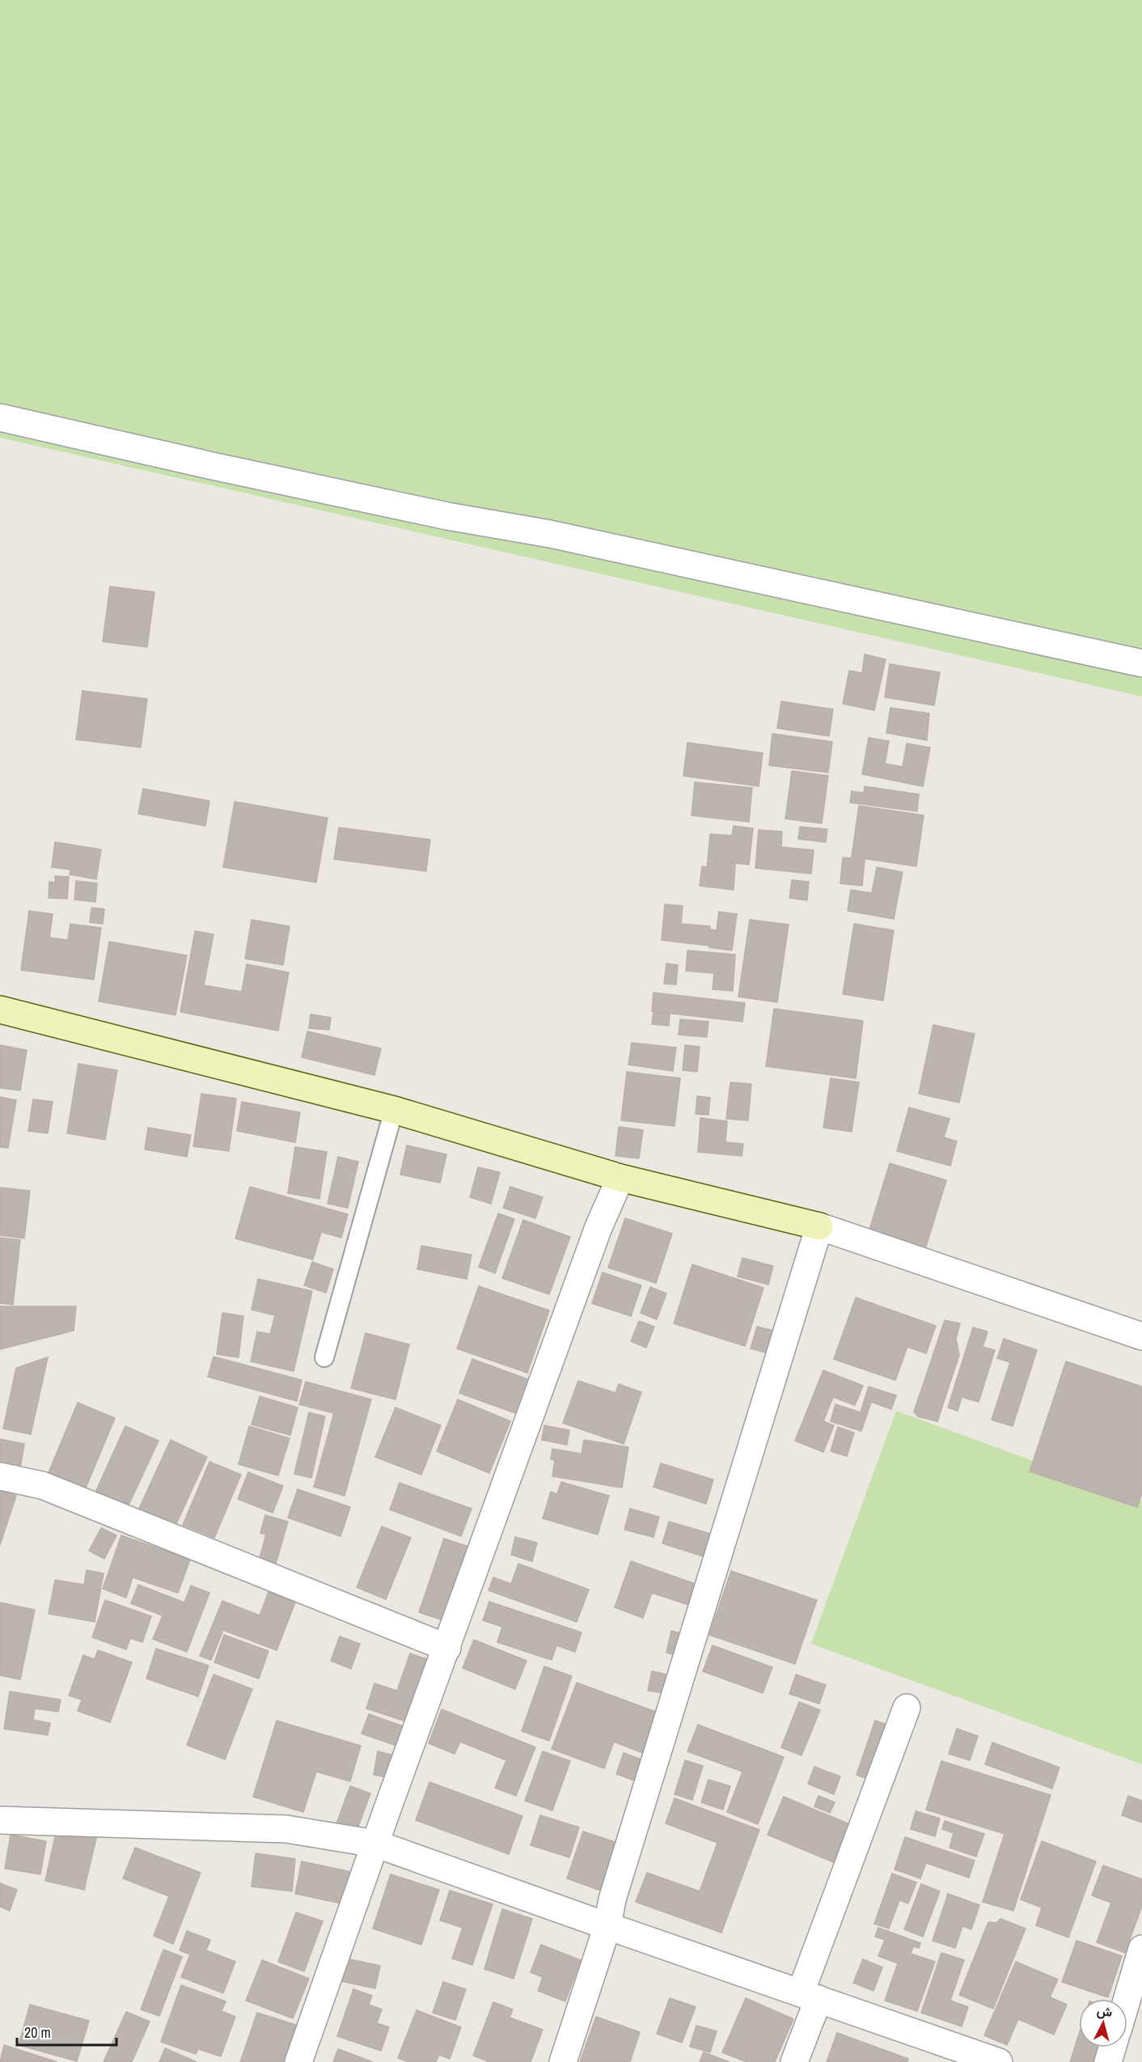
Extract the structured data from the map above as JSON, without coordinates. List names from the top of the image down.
{
  "scale_bar": "20 m",
  "north": "top"
}
